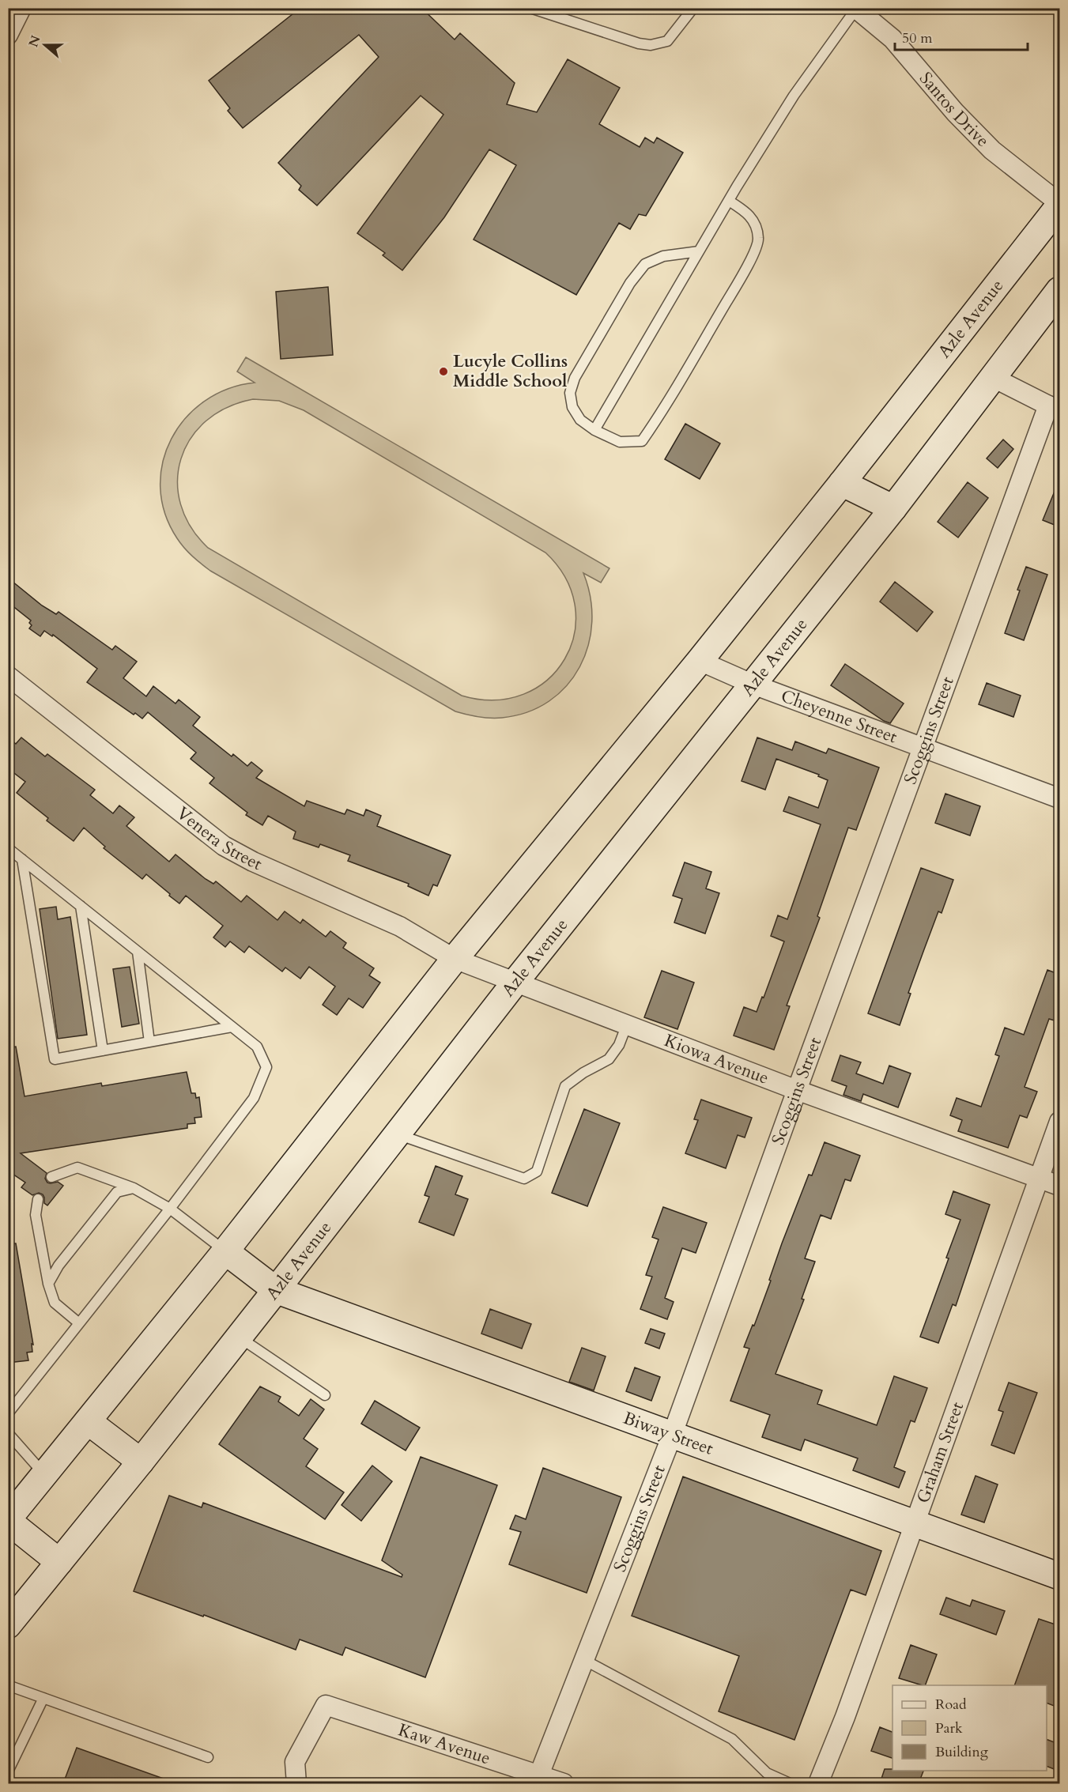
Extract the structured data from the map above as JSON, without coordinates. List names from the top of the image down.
{
  "streets": {
    "main road": ["Azle Avenue", "Biway Street"],
    "street": [
      "Santos Drive",
      "Cheyenne Street",
      "Scoggins Street",
      "Venera Street",
      "Kiowa Avenue",
      "Graham Street",
      "Kaw Avenue"
    ]
  },
  "crossings": [
    ["Santos Drive", "Azle Avenue"],
    ["Azle Avenue", "Cheyenne Street"],
    ["Azle Avenue", "Venera Street"],
    ["Azle Avenue", "Kiowa Avenue"],
    ["Azle Avenue", "Biway Street"],
    ["Cheyenne Street", "Scoggins Street"],
    ["Scoggins Street", "Kiowa Avenue"],
    ["Scoggins Street", "Biway Street"],
    ["Scoggins Street", "Kaw Avenue"],
    ["Venera Street", "Kiowa Avenue"],
    ["Kiowa Avenue", "Graham Street"],
    ["Biway Street", "Graham Street"]
  ],
  "places": ["Lucyle Collins Middle School"],
  "legend": ["Road", "Park", "Building"],
  "scale_bar": "50 m",
  "north": "left"
}
